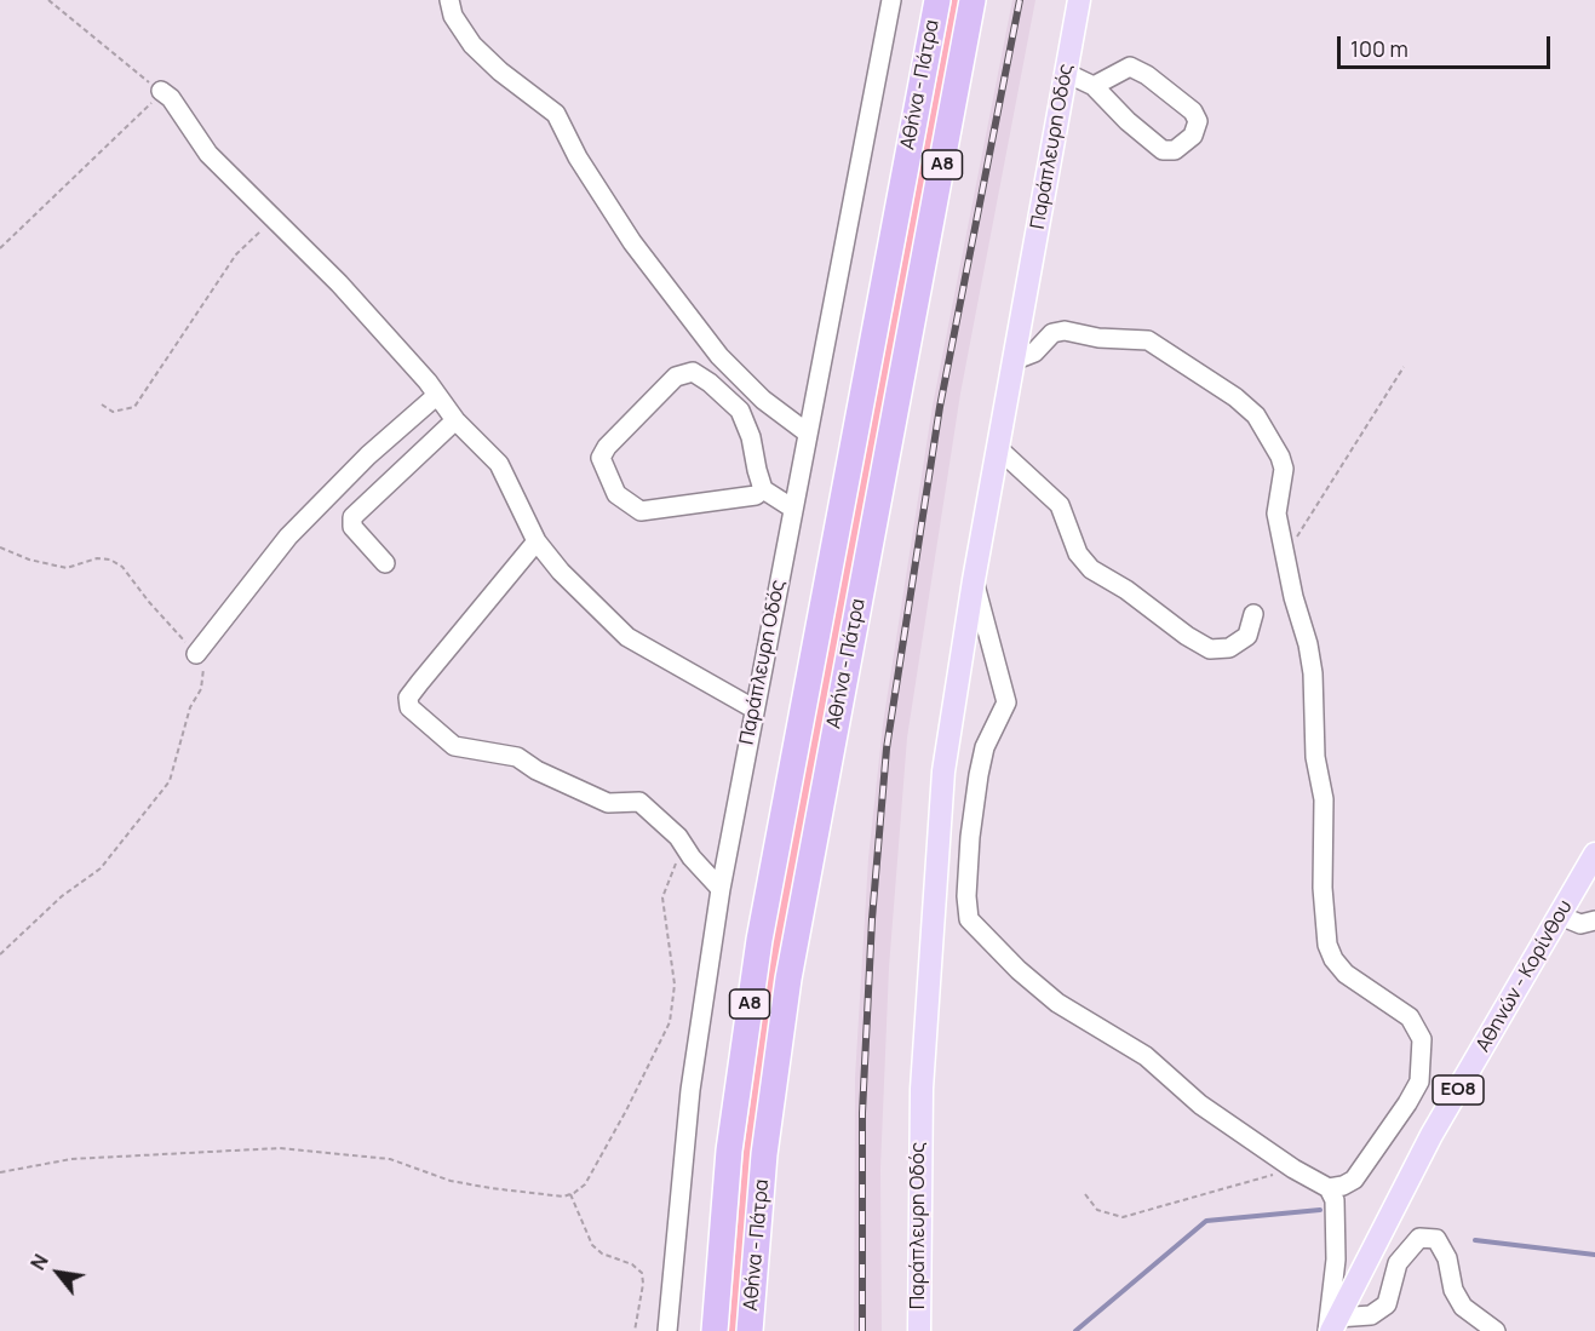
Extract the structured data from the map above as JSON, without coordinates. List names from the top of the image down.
{
  "streets": {
    "highway": ["Αθήνα - Πάτρα", "Α8"],
    "main road": ["Παράπλευρη Οδός", "Αθηνών - Κορίνθου", "ΕΟ8"]
  },
  "scale_bar": "100 m",
  "north": "top left"
}
